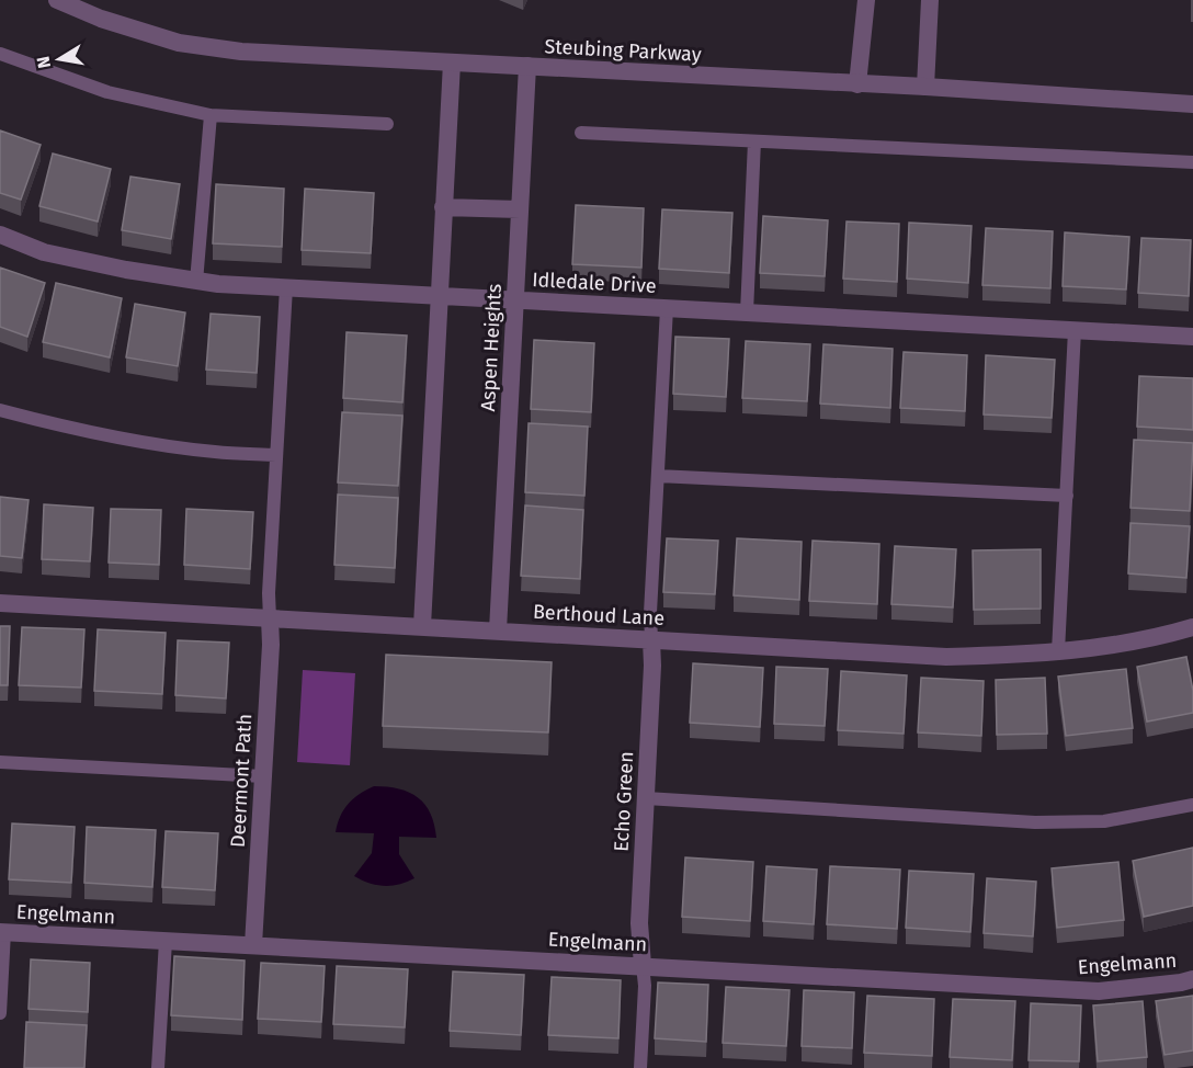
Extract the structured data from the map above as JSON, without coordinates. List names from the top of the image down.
{
  "streets": {
    "street": [
      "Steubing Parkway",
      "Idledale Drive",
      "Aspen Heights",
      "Berthoud Lane",
      "Deermont Path",
      "Echo Green",
      "Engelmann"
    ]
  },
  "crossings": [
    ["Steubing Parkway", "Aspen Heights"],
    ["Idledale Drive", "Aspen Heights"],
    ["Aspen Heights", "Berthoud Lane"],
    ["Berthoud Lane", "Deermont Path"],
    ["Berthoud Lane", "Echo Green"],
    ["Deermont Path", "Engelmann"],
    ["Echo Green", "Engelmann"]
  ],
  "north": "left"
}
